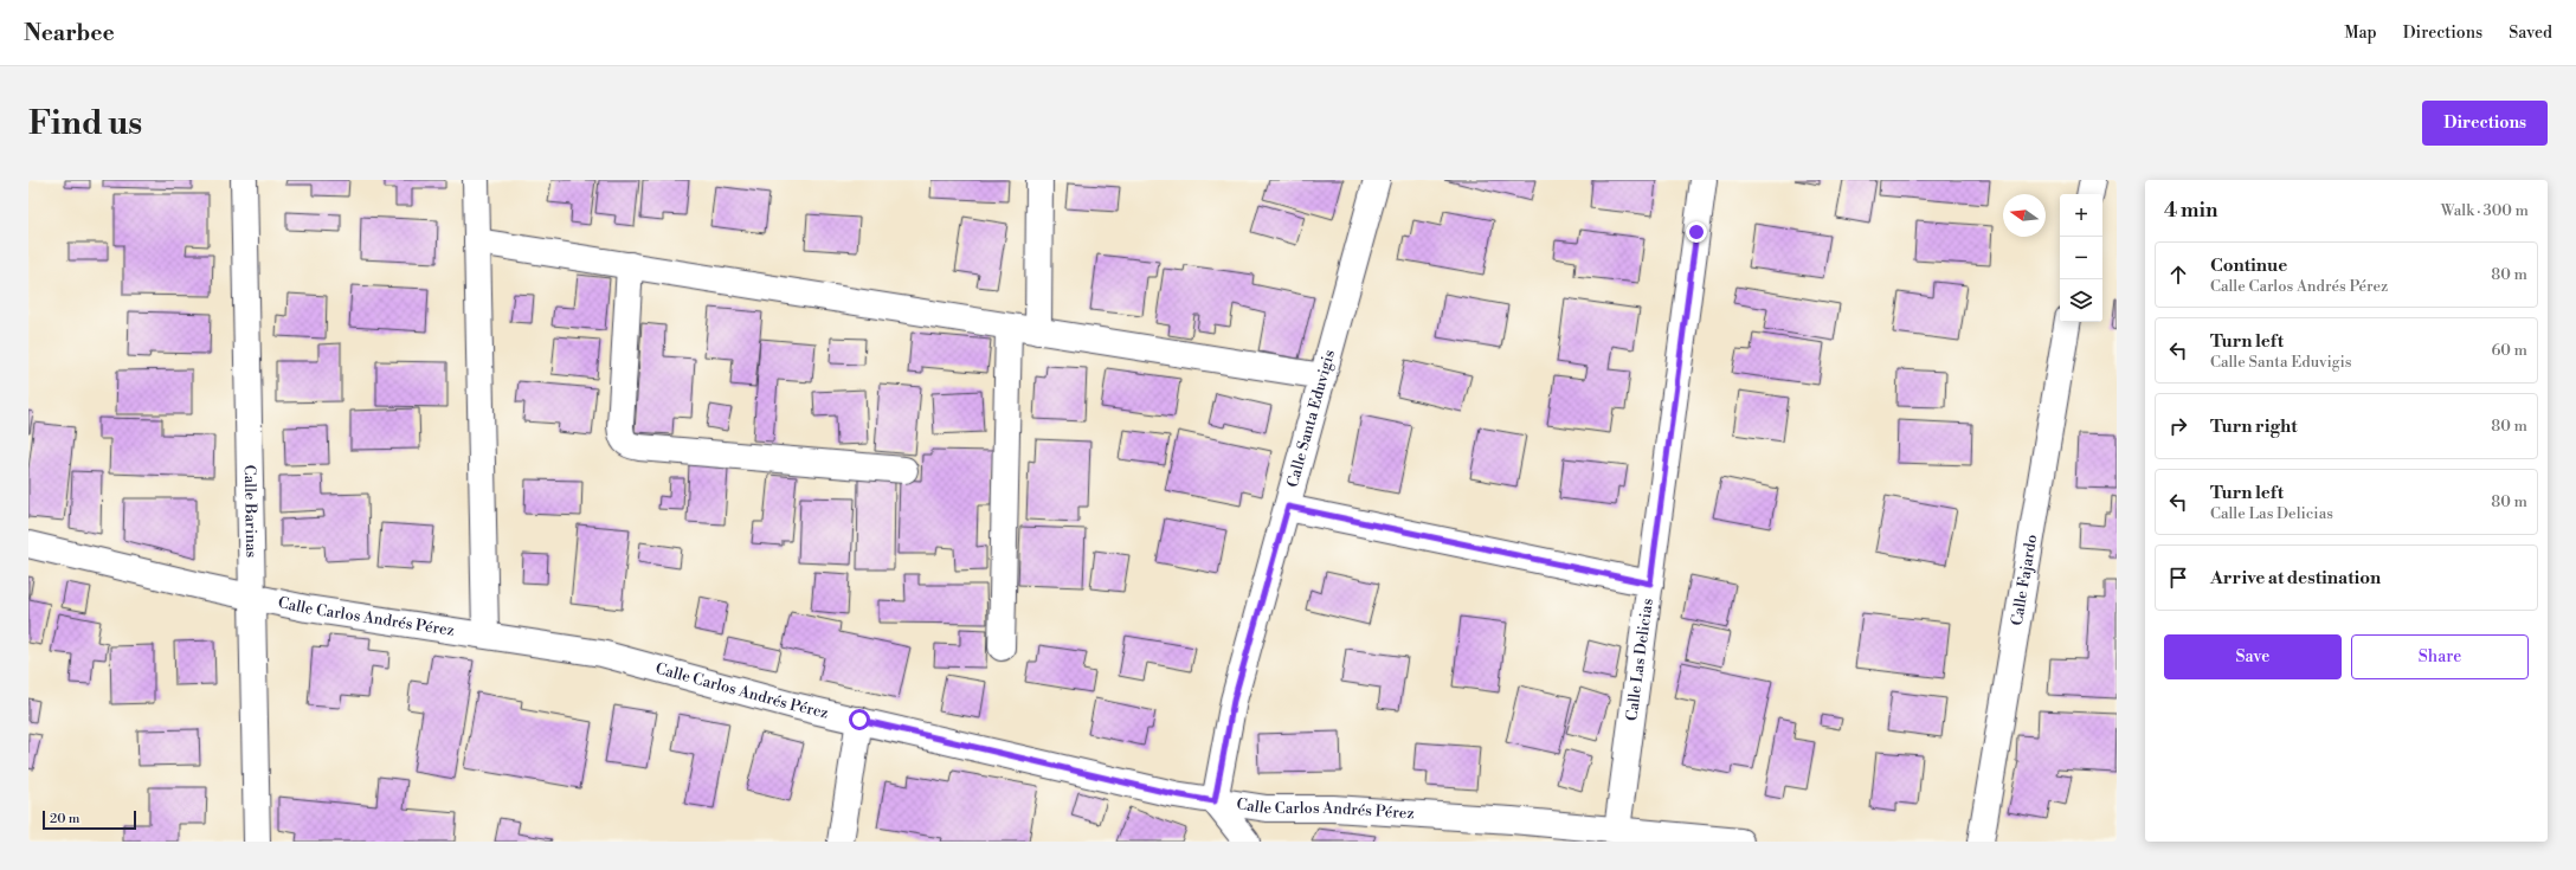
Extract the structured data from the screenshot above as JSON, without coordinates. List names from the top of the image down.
{
  "streets": {
    "street": [
      "Calle Santa Eduvigis",
      "Calle Barinas",
      "Calle Fajardo",
      "Calle Carlos Andrés Pérez",
      "Calle Las Delicias"
    ]
  },
  "crossings": [
    ["Calle Santa Eduvigis", "Calle Carlos Andrés Pérez"],
    ["Calle Barinas", "Calle Carlos Andrés Pérez"],
    ["Calle Carlos Andrés Pérez", "Calle Las Delicias"]
  ],
  "scale_bar": "20 m",
  "north": "left",
  "page": {
    "header": "Nearbee",
    "nav": ["Map", "Directions", "Saved"],
    "buttons": [
      "Directions",
      ["Save", "Share"]
    ],
    "title": "Find us",
    "heading": ["4 min", "Walk · 300 m"],
    "map_buttons": ["+", "−"],
    "list": [
      ["Continue", "Calle Carlos Andrés Pérez", "80 m"],
      ["Turn left", "Calle Santa Eduvigis", "60 m"],
      ["Turn right", "80 m"],
      ["Turn left", "Calle Las Delicias", "80 m"],
      "Arrive at destination"
    ],
    "scale": "20 m"
  }
}
